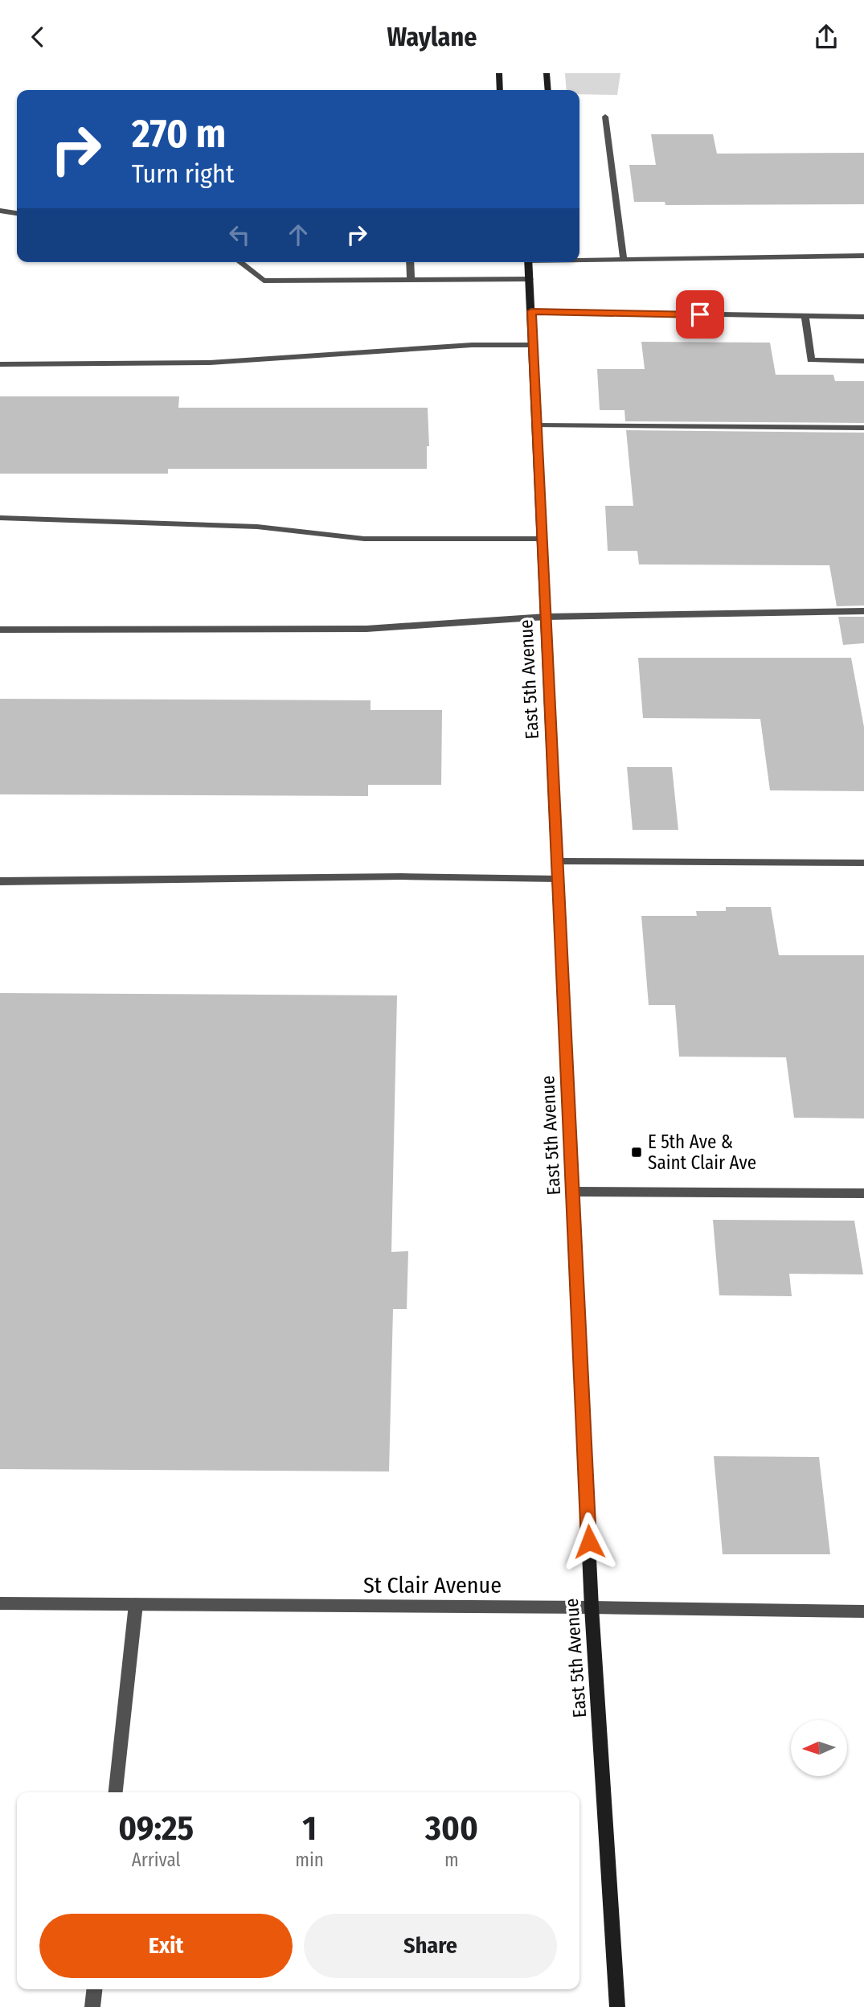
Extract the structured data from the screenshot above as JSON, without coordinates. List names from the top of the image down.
{
  "streets": {
    "main road": ["East 5th Avenue"],
    "street": ["St Clair Avenue"]
  },
  "crossings": [
    ["East 5th Avenue", "St Clair Avenue"]
  ],
  "places": {
    "transit": ["E 5th Ave & Saint Clair Ave"]
  },
  "north": "left",
  "page": {
    "header": "Waylane",
    "turn": ["270 m", "Turn right"],
    "eta": [
      "09:25",
      "Arrival",
      "1",
      "min",
      "300",
      "m"
    ],
    "buttons": ["Exit", "Share"]
  }
}
